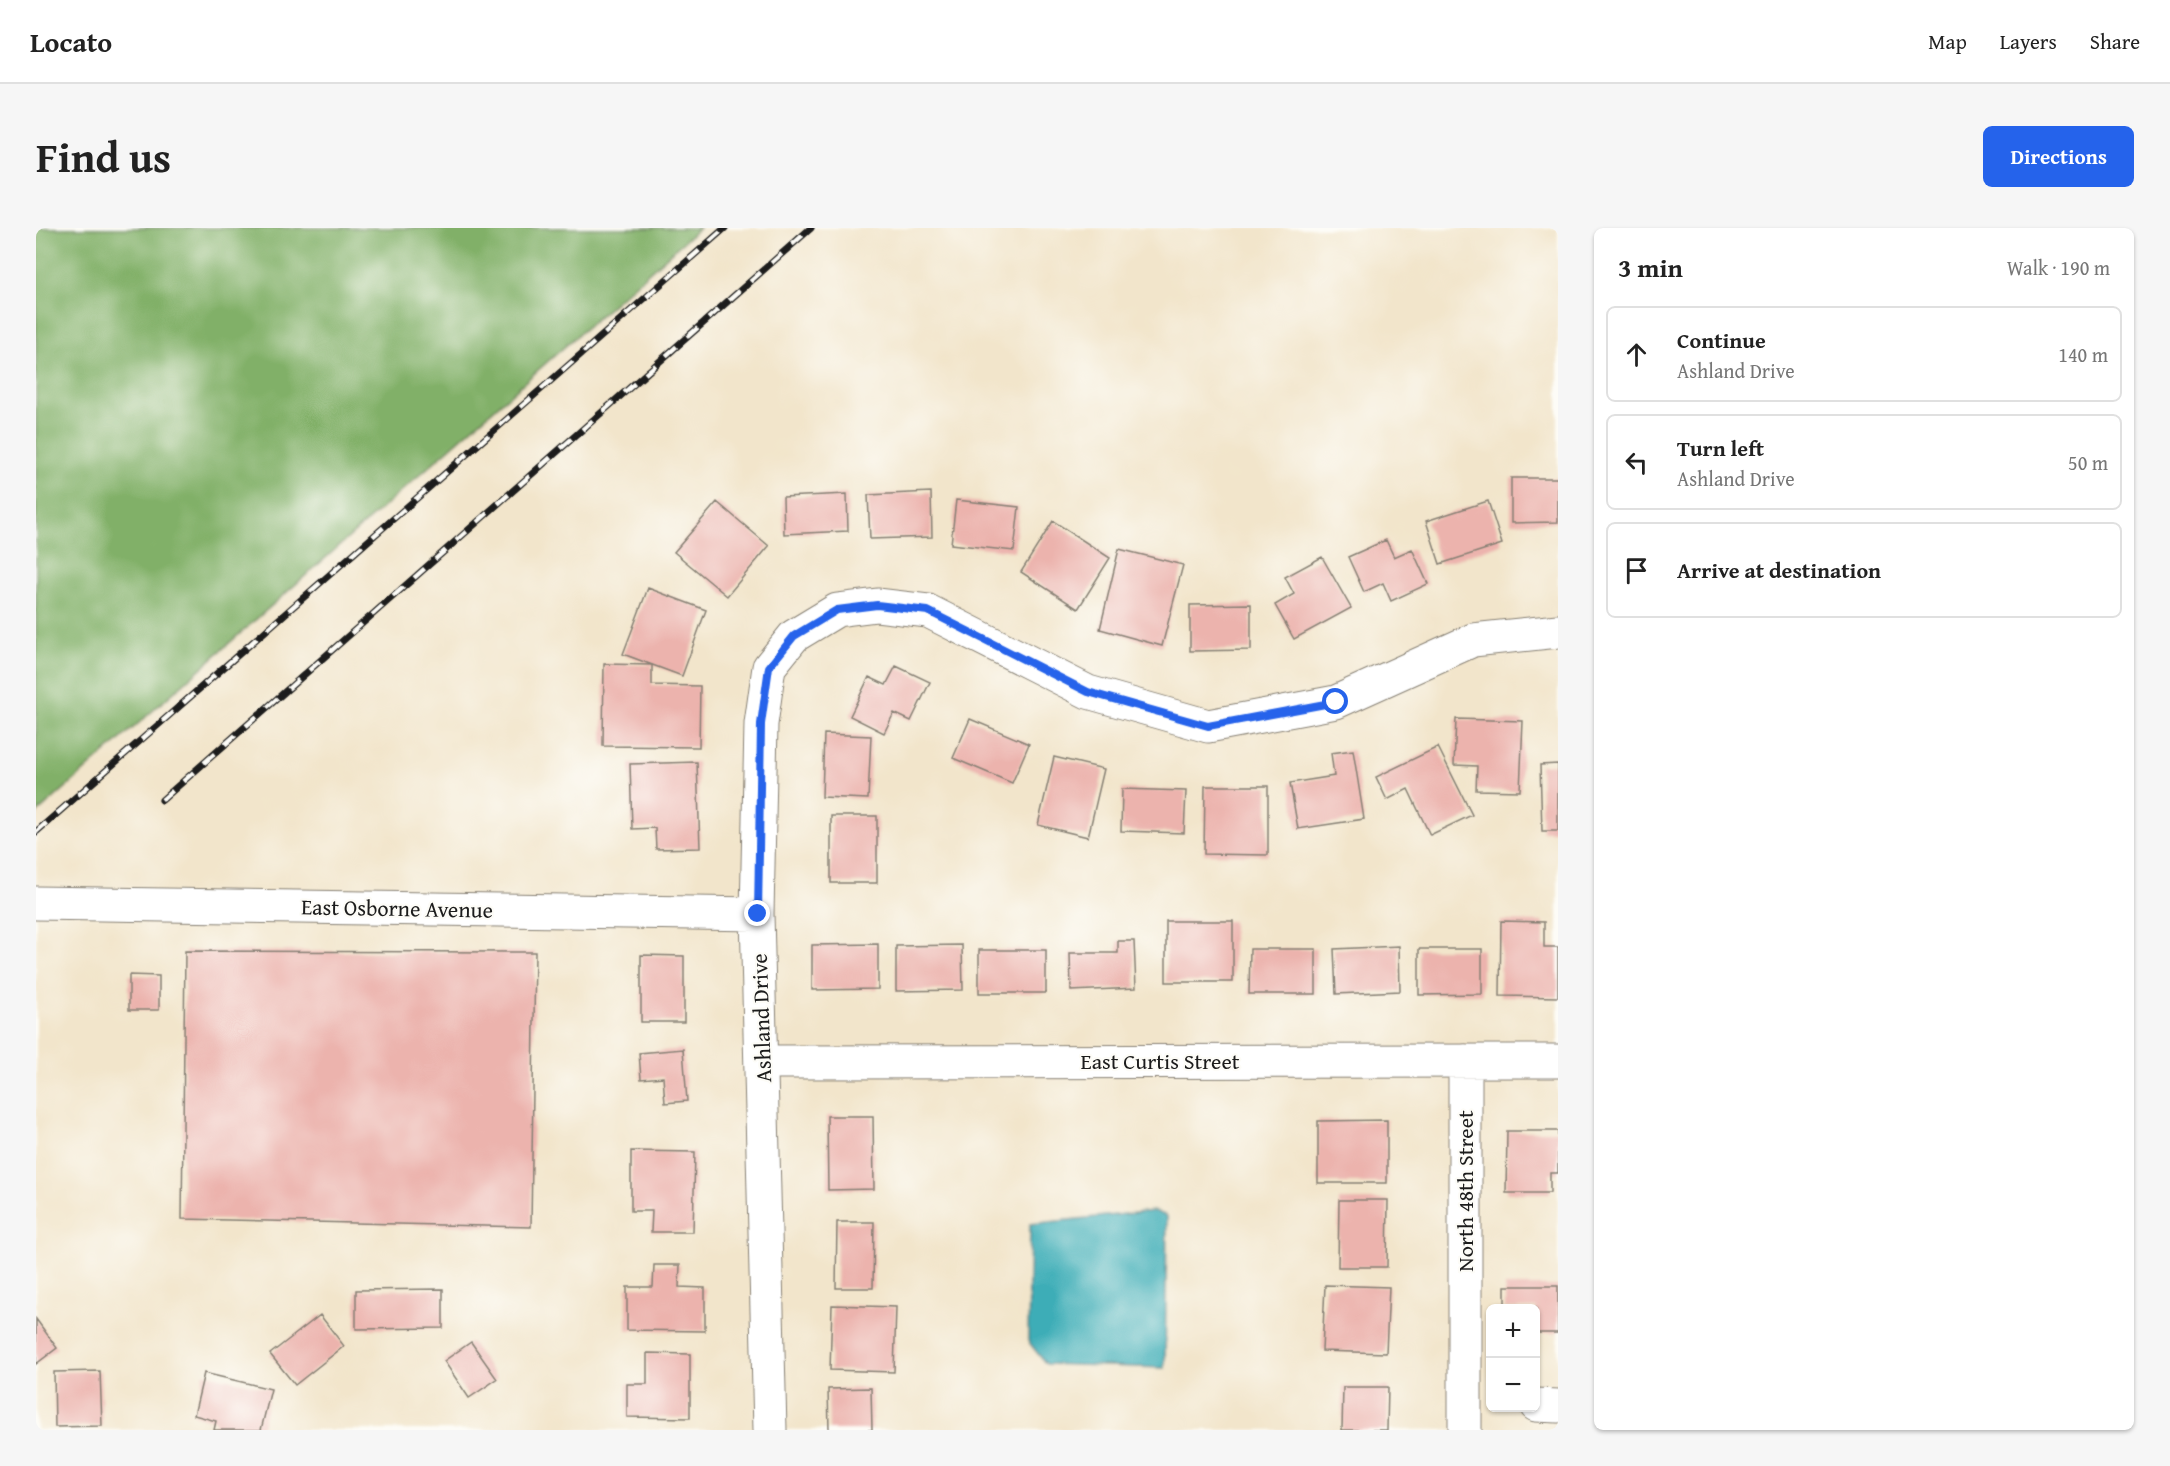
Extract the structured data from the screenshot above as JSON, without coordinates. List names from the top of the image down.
{
  "streets": {
    "street": [
      "East Osborne Avenue",
      "Ashland Drive",
      "East Curtis Street",
      "North 48th Street"
    ]
  },
  "crossings": [
    ["East Osborne Avenue", "Ashland Drive"],
    ["Ashland Drive", "East Curtis Street"],
    ["East Curtis Street", "North 48th Street"]
  ],
  "page": {
    "header": "Locato",
    "nav": ["Map", "Layers", "Share"],
    "title": "Find us",
    "buttons": "Directions",
    "heading": ["3 min", "Walk · 190 m"],
    "list": [
      ["Continue", "Ashland Drive", "140 m"],
      ["Turn left", "Ashland Drive", "50 m"],
      "Arrive at destination"
    ],
    "map_buttons": ["+", "−"]
  }
}
